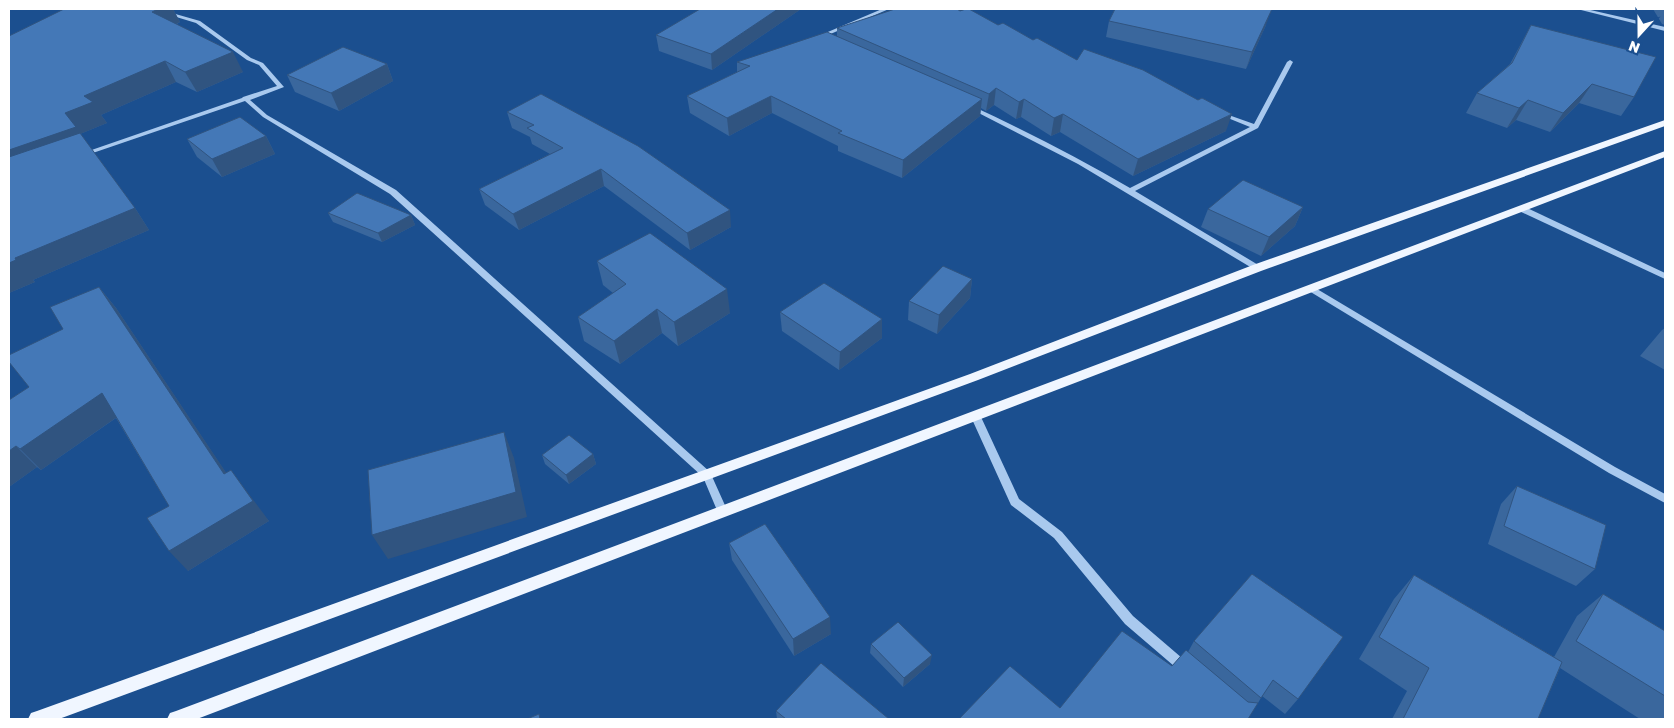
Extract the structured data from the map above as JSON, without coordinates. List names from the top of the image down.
{
  "north": "bottom"
}
